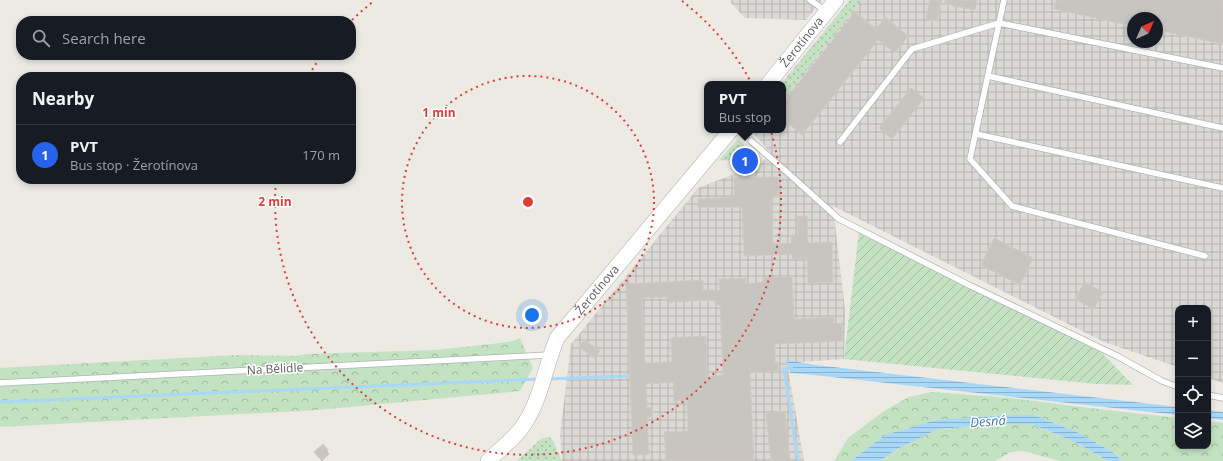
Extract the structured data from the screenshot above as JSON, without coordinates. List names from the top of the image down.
{
  "streets": {
    "street": ["Žerotínova"],
    "lane": ["Na Bělidle"]
  },
  "crossings": [
    ["Žerotínova", "Na Bělidle"]
  ],
  "water": ["Desná"],
  "north": "top right",
  "page": {
    "search": "Search here",
    "heading": "Nearby",
    "popup": ["PVT", "Bus stop"],
    "list": [
      {
        "mark": "1",
        "name": "PVT",
        "note": "Bus stop · Žerotínova",
        "value": "170 m"
      }
    ],
    "pins": "1",
    "map_buttons": ["+", "−"]
  },
  "rings": ["1 min", "2 min"]
}
